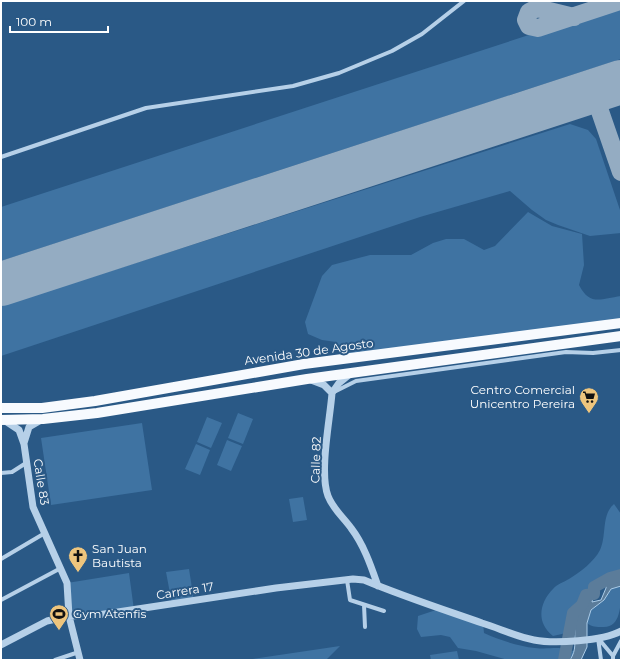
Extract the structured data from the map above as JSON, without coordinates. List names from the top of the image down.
{
  "streets": {
    "main road": ["Avenida 30 de Agosto"],
    "street": ["Calle 82", "Calle 83", "Carrera 17"]
  },
  "crossings": [
    ["Calle 82", "Carrera 17"],
    ["Calle 83", "Carrera 17"]
  ],
  "places": {
    "supermarket": ["Centro Comercial Unicentro Pereira"],
    "church": ["San Juan Bautista"],
    "sports": ["Gym Atenfis"]
  },
  "scale_bar": "100 m"
}
